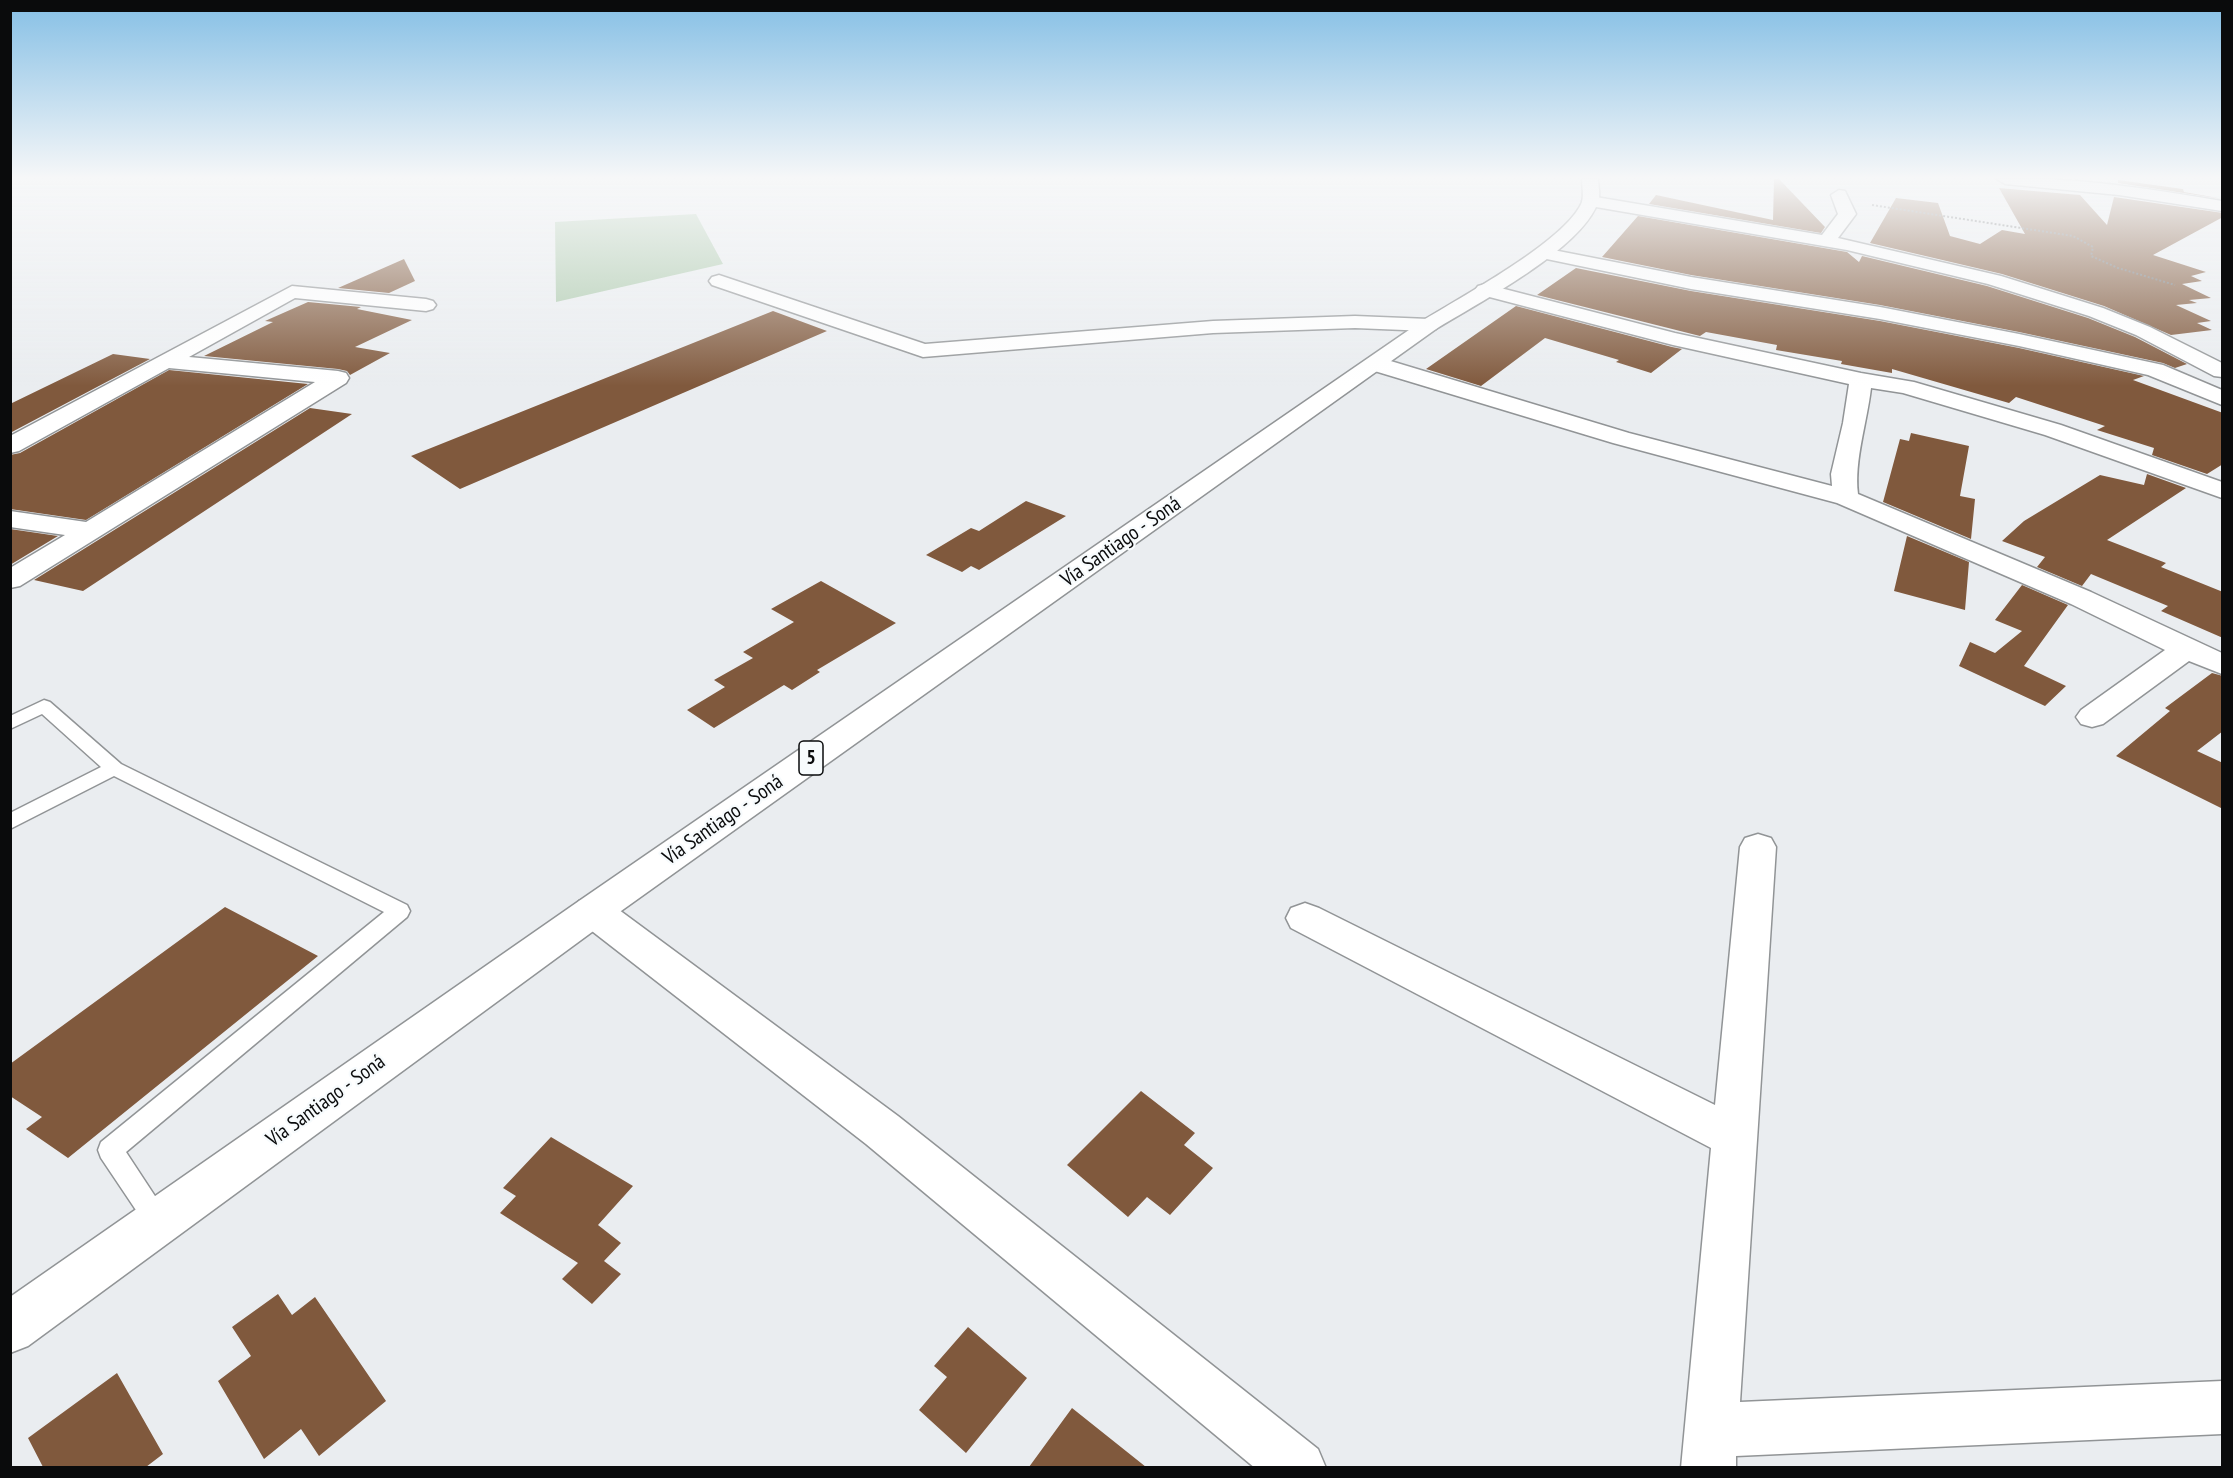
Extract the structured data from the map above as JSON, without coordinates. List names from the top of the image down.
{
  "streets": {
    "street": ["Vía Santiago - Soná", "5"]
  }
}
